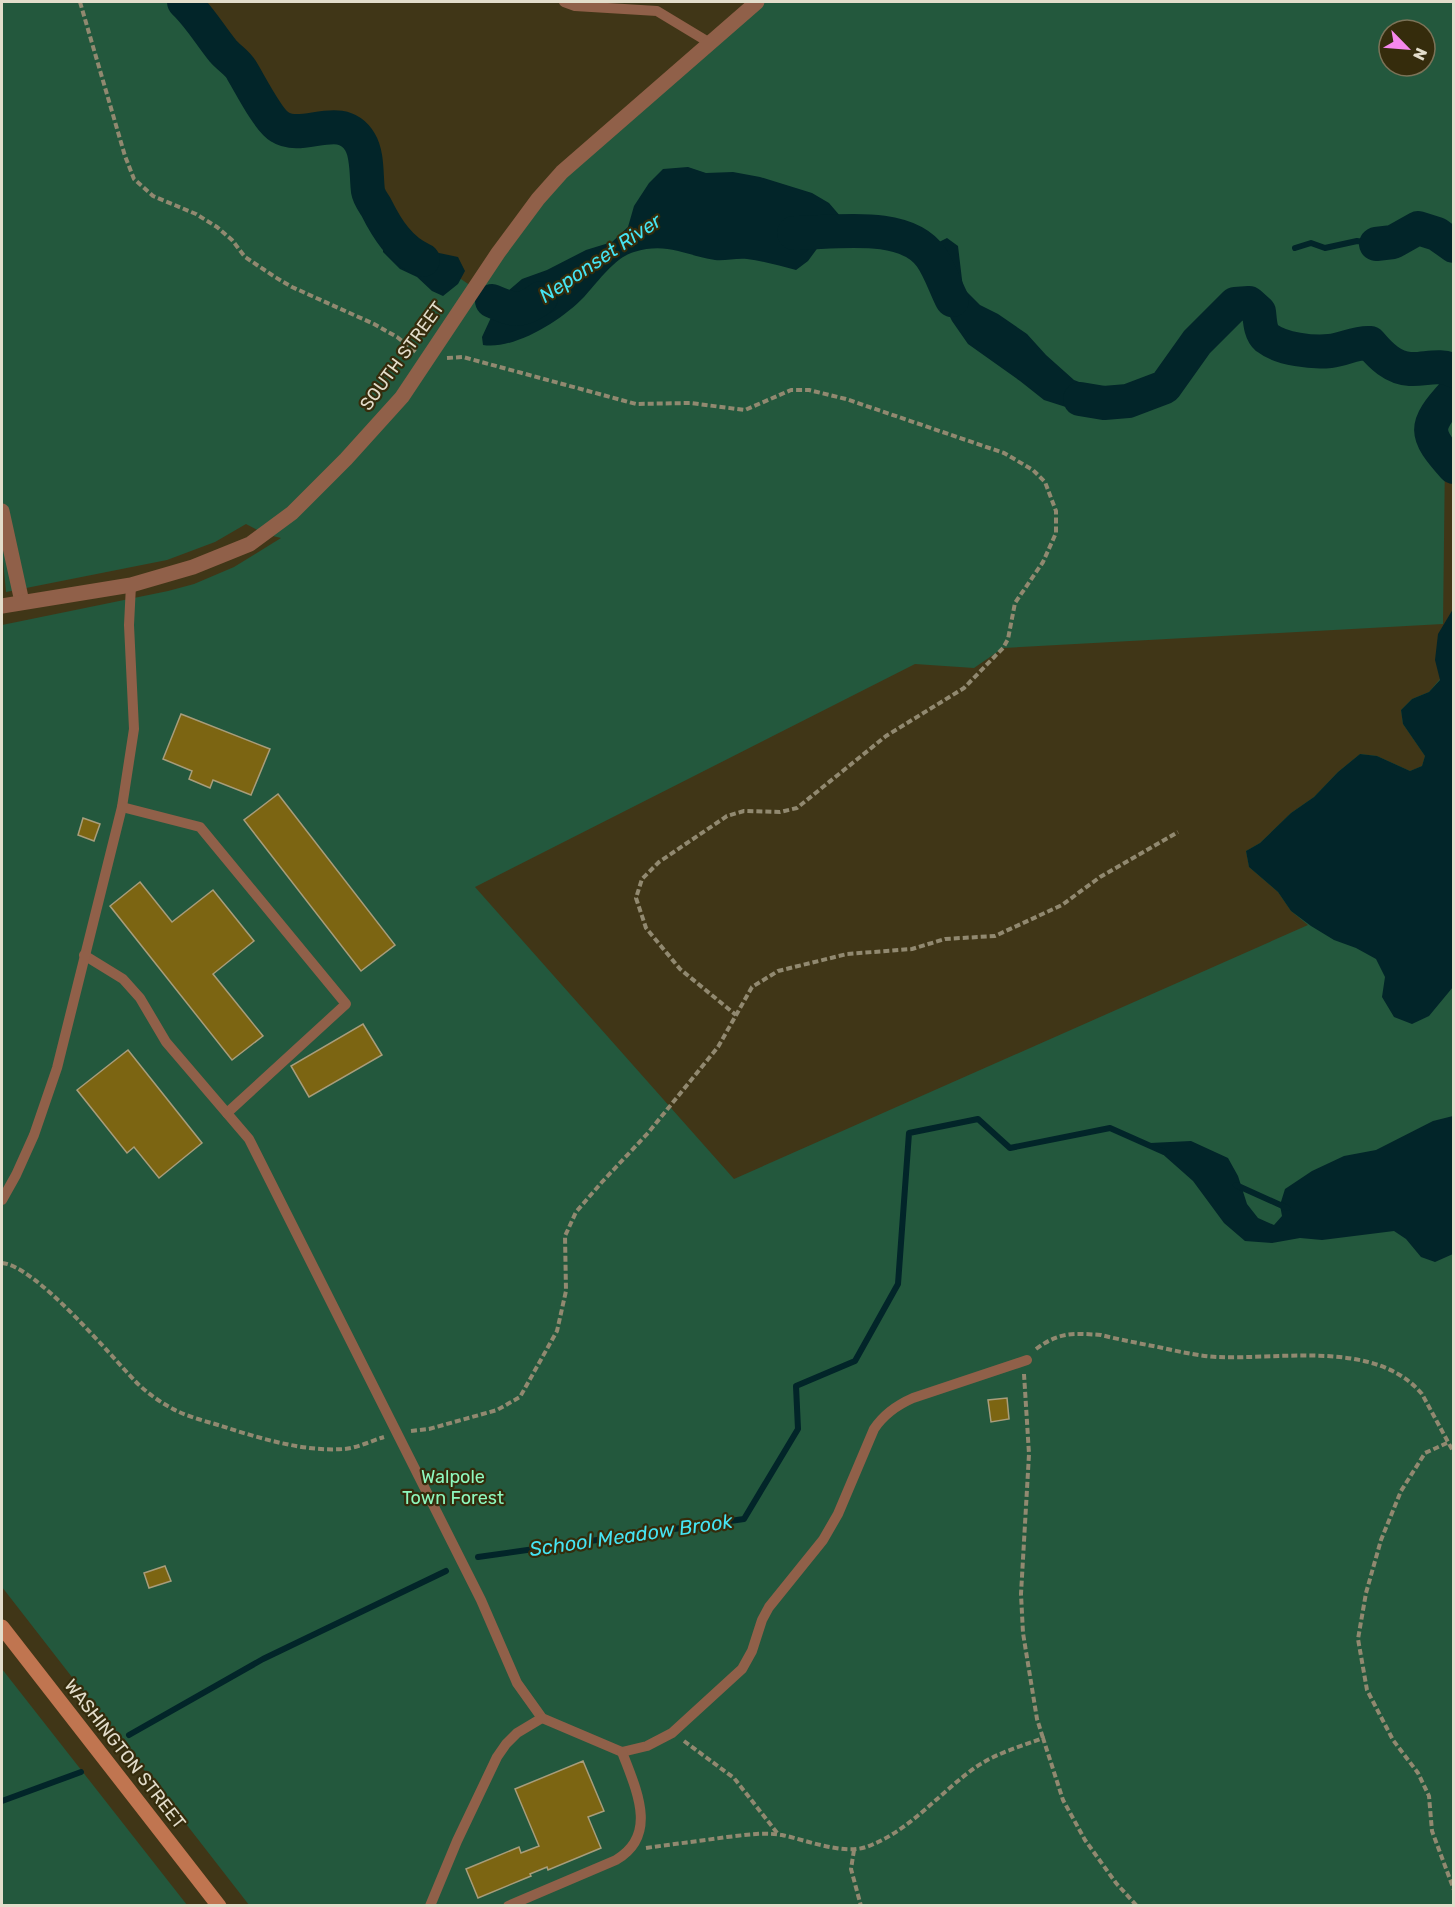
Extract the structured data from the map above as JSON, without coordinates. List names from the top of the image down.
{
  "streets": {
    "main road": ["WASHINGTON STREET"],
    "street": ["SOUTH STREET"]
  },
  "water": ["Neponset River", "School Meadow Brook"],
  "parks": ["Walpole Town Forest"],
  "north": "bottom right"
}
